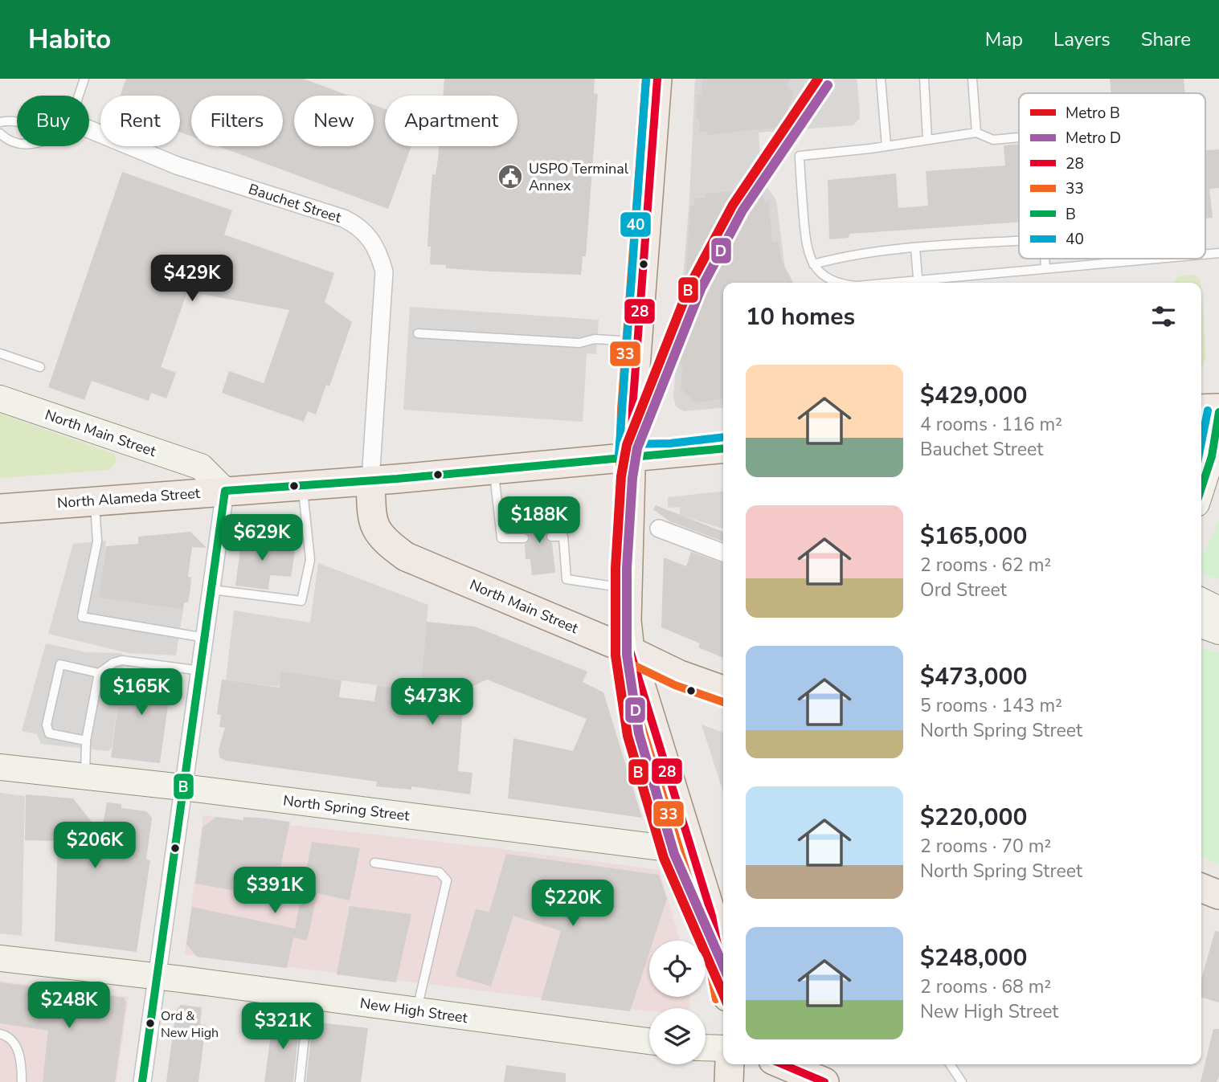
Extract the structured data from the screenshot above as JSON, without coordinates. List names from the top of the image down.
{
  "streets": {
    "main road": ["North Main Street", "North Alameda Street"],
    "street": ["Bauchet Street", "North Spring Street", "New High Street"]
  },
  "crossings": [
    ["Bauchet Street", "North Main Street"],
    ["Bauchet Street", "North Alameda Street"],
    ["North Main Street", "North Alameda Street"]
  ],
  "places": {
    "public building": ["USPO Terminal Annex"],
    "other": ["Ord & New High"]
  },
  "lines": [
    "metro line B",
    "transit line 28",
    "transit line 33",
    "transit line 40",
    "metro line D",
    "transit line B"
  ],
  "legend": [
    "Metro B",
    "Metro D",
    "28",
    "33",
    "B",
    "40"
  ],
  "page": {
    "header": "Habito",
    "nav": ["Map", "Layers", "Share"],
    "chip": [
      "Buy",
      "Rent",
      "Filters",
      "New",
      "Apartment"
    ],
    "price": [
      "$429K",
      "$188K",
      "$629K",
      "$165K",
      "$473K",
      "$206K",
      "$391K",
      "$220K",
      "$248K",
      "$321K"
    ],
    "heading": "10 homes",
    "list": [
      {
        "name": "$429,000",
        "note": "4 rooms · 116 m² · Bauchet Street"
      },
      {
        "name": "$165,000",
        "note": "2 rooms · 62 m² · Ord Street"
      },
      {
        "name": "$473,000",
        "note": "5 rooms · 143 m² · North Spring Street"
      },
      {
        "name": "$220,000",
        "note": "2 rooms · 70 m² · North Spring Street"
      },
      {
        "name": "$248,000",
        "note": "2 rooms · 68 m² · New High Street"
      }
    ]
  }
}
